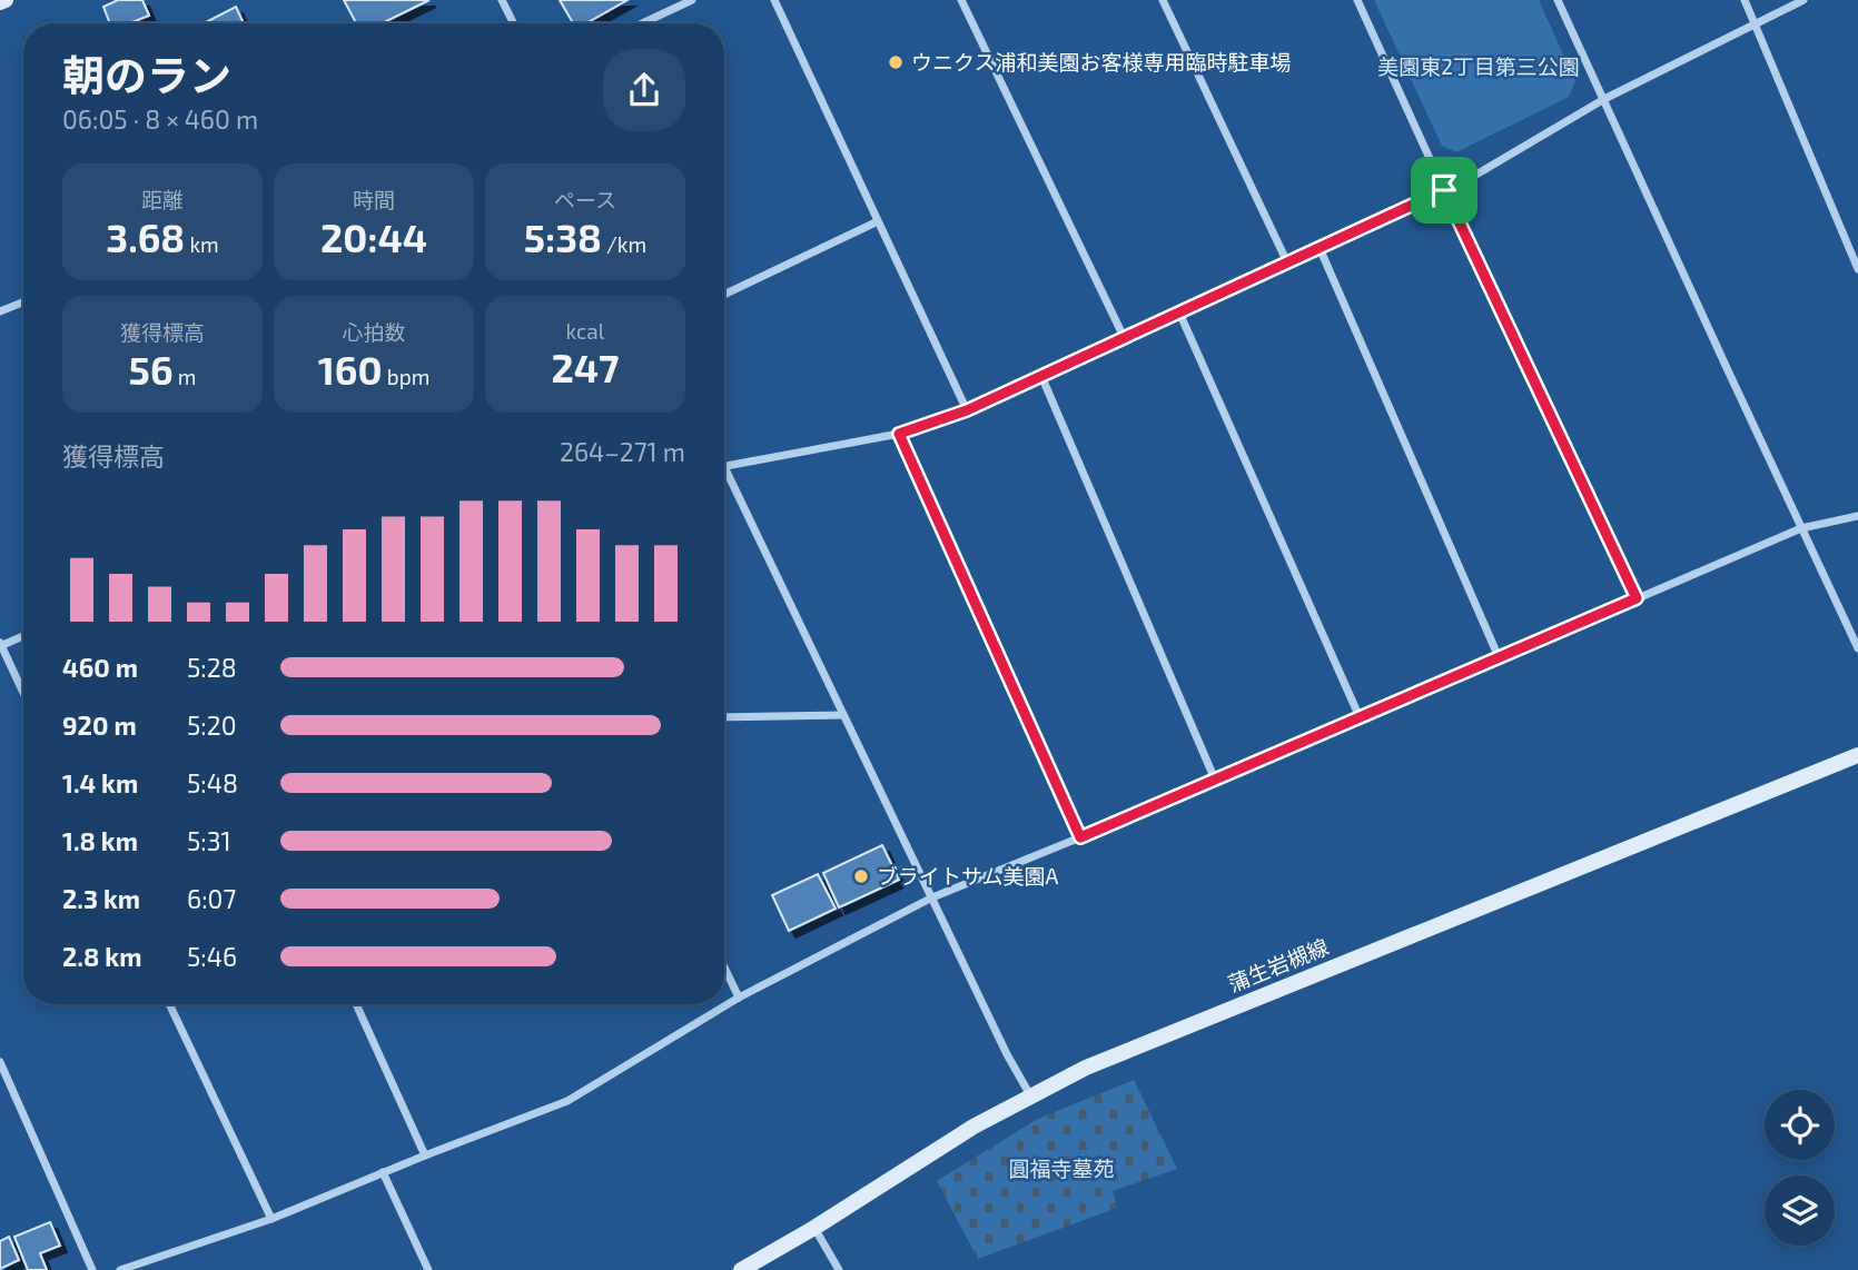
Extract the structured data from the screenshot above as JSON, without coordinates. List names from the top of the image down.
{
  "streets": {
    "main road": ["蒲生岩槻線"]
  },
  "parks": ["美園東2丁目第三公園", "圓福寺墓苑"],
  "places": ["ウニクス浦和美園お客様専用臨時駐車場", "ブライトサム美園A"],
  "page": {
    "heading": ["朝のラン", "06:05 · 8 × 460 m"],
    "stats": [
      ["距離", "3.68 km"],
      ["時間", "20:44"],
      ["ペース", "5:38 /km"],
      ["獲得標高", "56 m"],
      ["心拍数", "160 bpm"],
      ["kcal", "247"]
    ],
    "chart": ["獲得標高", "264–271 m"],
    "list": [
      {
        "name": "460 m",
        "note": "5:28"
      },
      {
        "name": "920 m",
        "note": "5:20"
      },
      {
        "name": "1.4 km",
        "note": "5:48"
      },
      {
        "name": "1.8 km",
        "note": "5:31"
      },
      {
        "name": "2.3 km",
        "note": "6:07"
      },
      {
        "name": "2.8 km",
        "note": "5:46"
      }
    ]
  }
}
